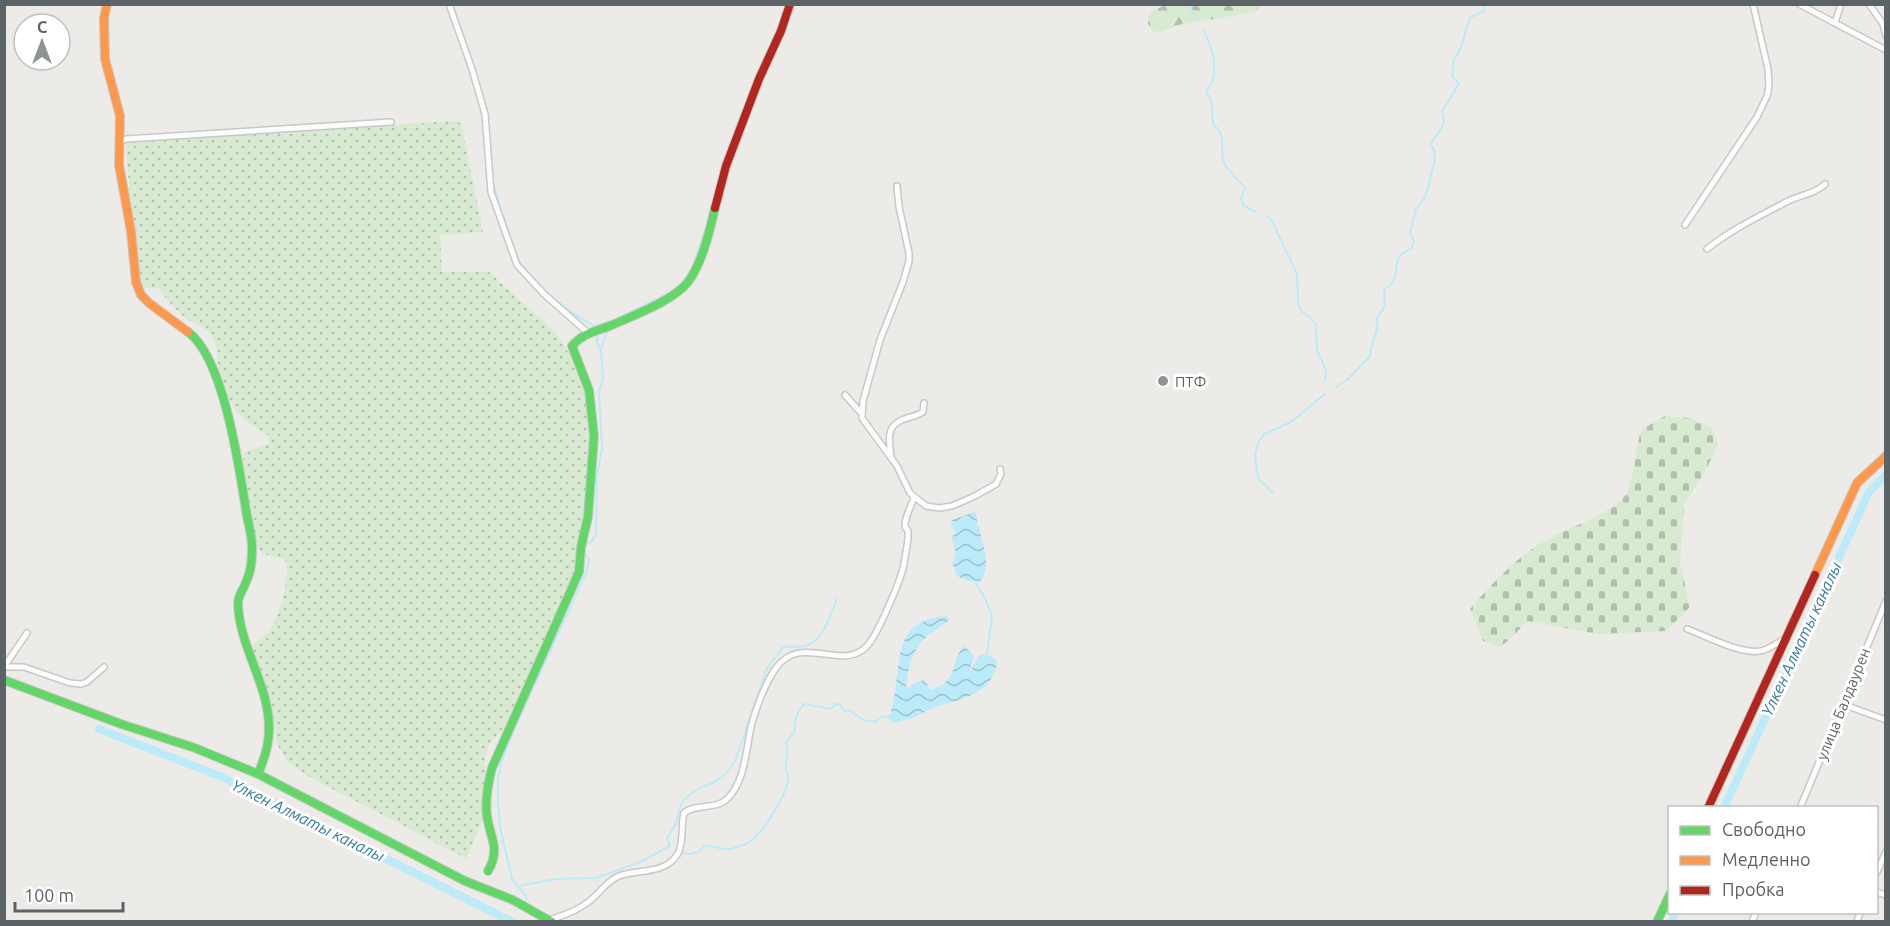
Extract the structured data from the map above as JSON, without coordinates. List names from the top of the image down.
{
  "streets": {
    "street": ["улица Балдаурен"]
  },
  "water": ["Үлкен Алматы каналы"],
  "places": ["ПТФ"],
  "legend": ["Свободно", "Медленно", "Пробка"],
  "scale_bar": "100 m",
  "north": "top"
}
